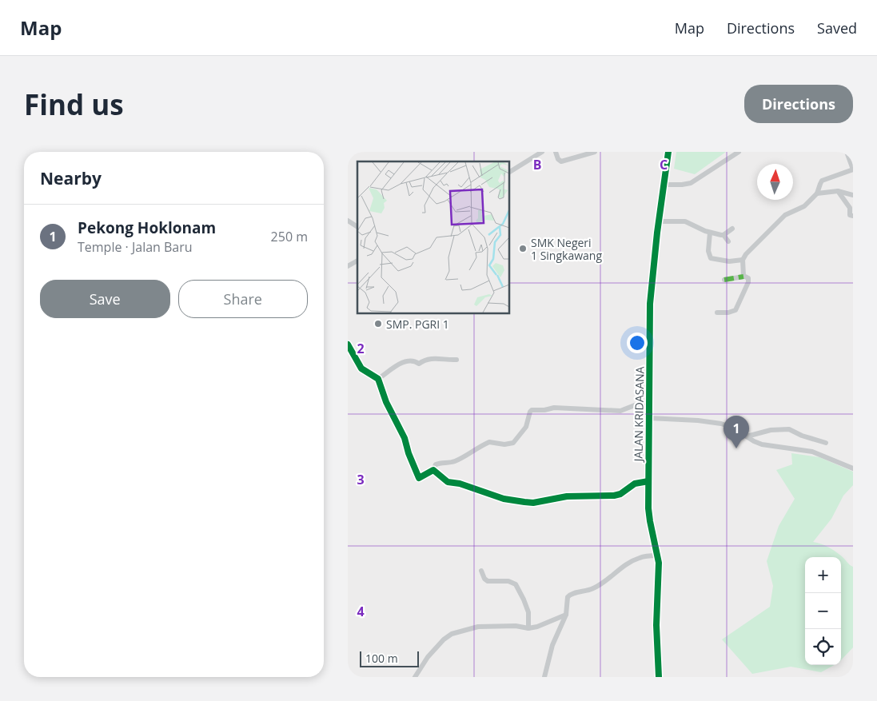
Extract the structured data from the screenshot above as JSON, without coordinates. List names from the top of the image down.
{
  "streets": {
    "street": ["JALAN KRIDASANA"]
  },
  "places": ["SMK Negeri 1 Singkawang", "SMP. PGRI 1"],
  "scale_bar": "100 m",
  "north": "top",
  "page": {
    "header": "Map",
    "nav": ["Map", "Directions", "Saved"],
    "buttons": [
      "Directions",
      ["Save", "Share"]
    ],
    "title": "Find us",
    "heading": "Nearby",
    "list": [
      {
        "mark": "1",
        "name": "Pekong Hoklonam",
        "note": "Temple · Jalan Baru",
        "value": "250 m"
      }
    ],
    "pins": "1",
    "map_buttons": ["+", "−"],
    "scale": "100 m"
  },
  "grid": {
    "columns": ["B", "C"],
    "rows": ["2", "3", "4"]
  }
}
